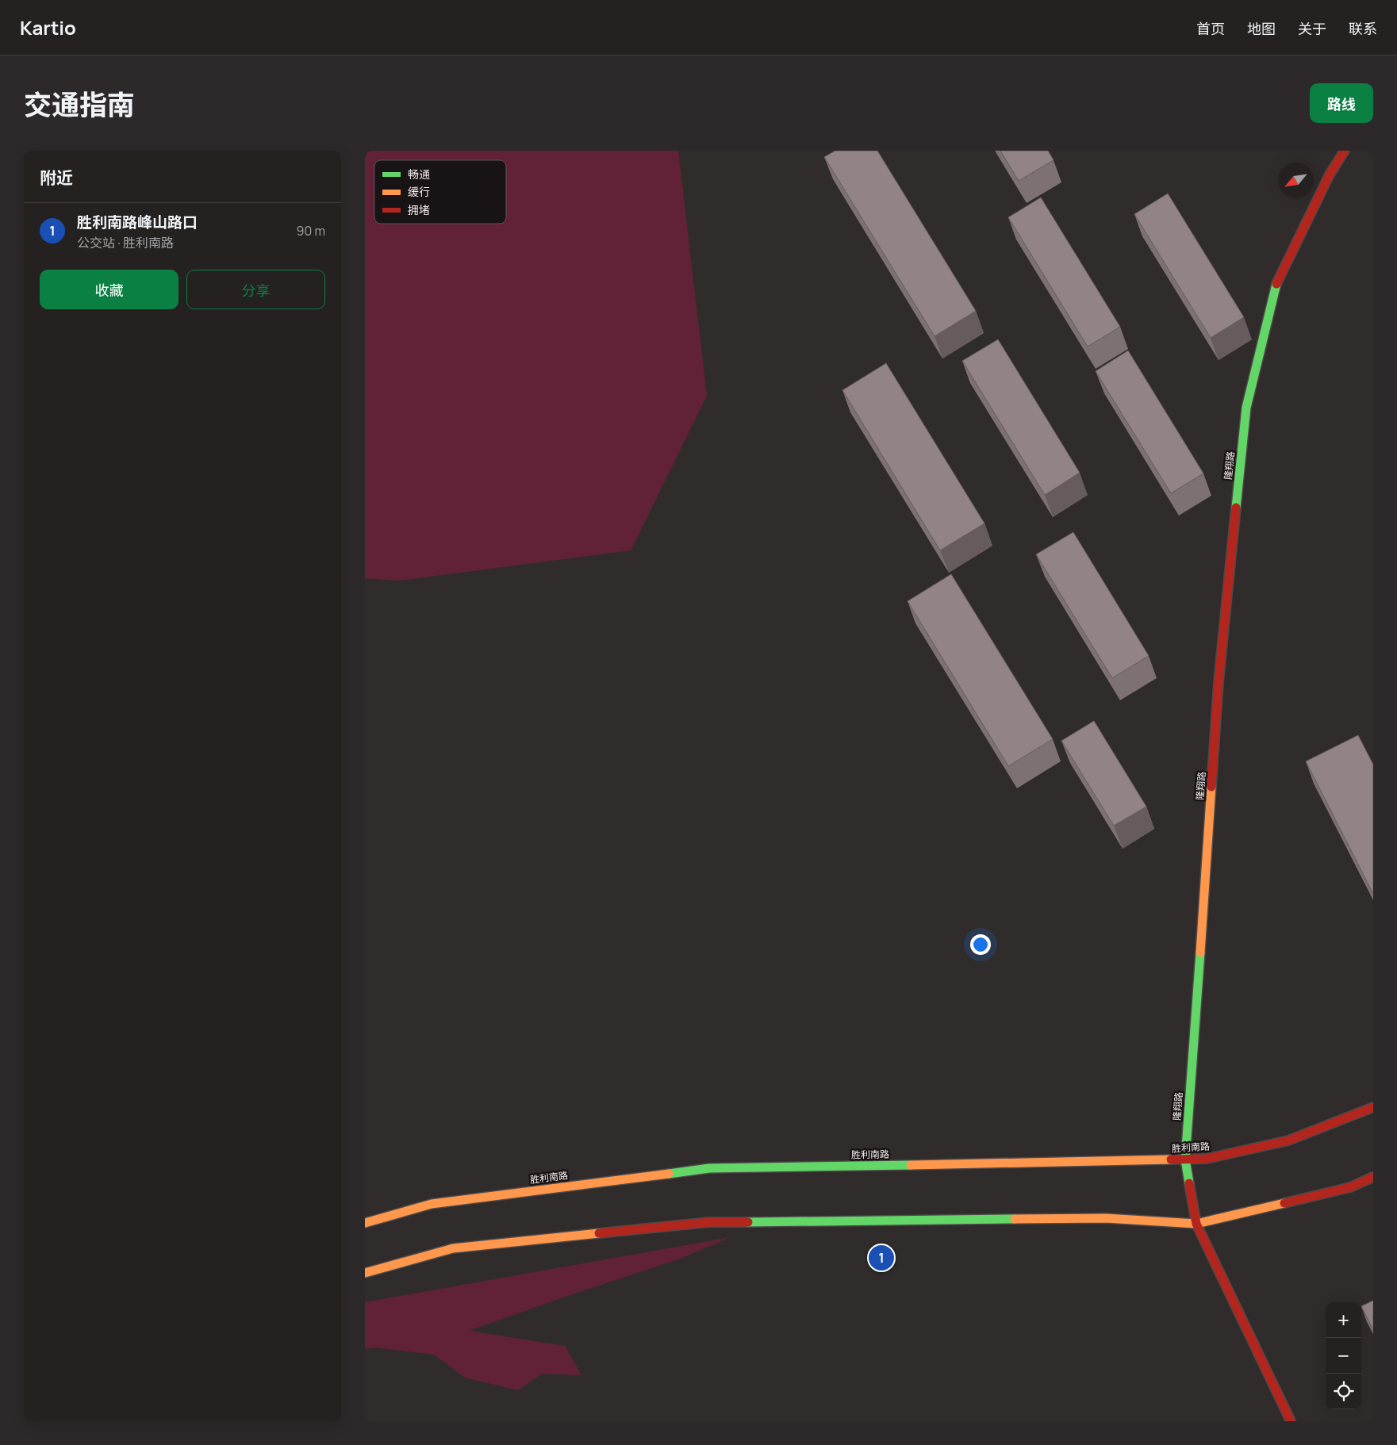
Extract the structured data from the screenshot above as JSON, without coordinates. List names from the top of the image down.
{
  "streets": {
    "main road": ["隆翔路", "胜利南路"]
  },
  "crossings": [
    ["隆翔路", "胜利南路"]
  ],
  "legend": ["畅通", "缓行", "拥堵"],
  "north": "bottom left",
  "page": {
    "header": "Kartio",
    "nav": [
      "首页",
      "地图",
      "关于",
      "联系"
    ],
    "title": "交通指南",
    "buttons": [
      "路线",
      ["收藏", "分享"]
    ],
    "heading": "附近",
    "list": [
      {
        "mark": "1",
        "name": "胜利南路峰山路口",
        "note": "公交站 · 胜利南路",
        "value": "90 m"
      }
    ],
    "pins": "1",
    "map_buttons": ["+", "−"]
  }
}
